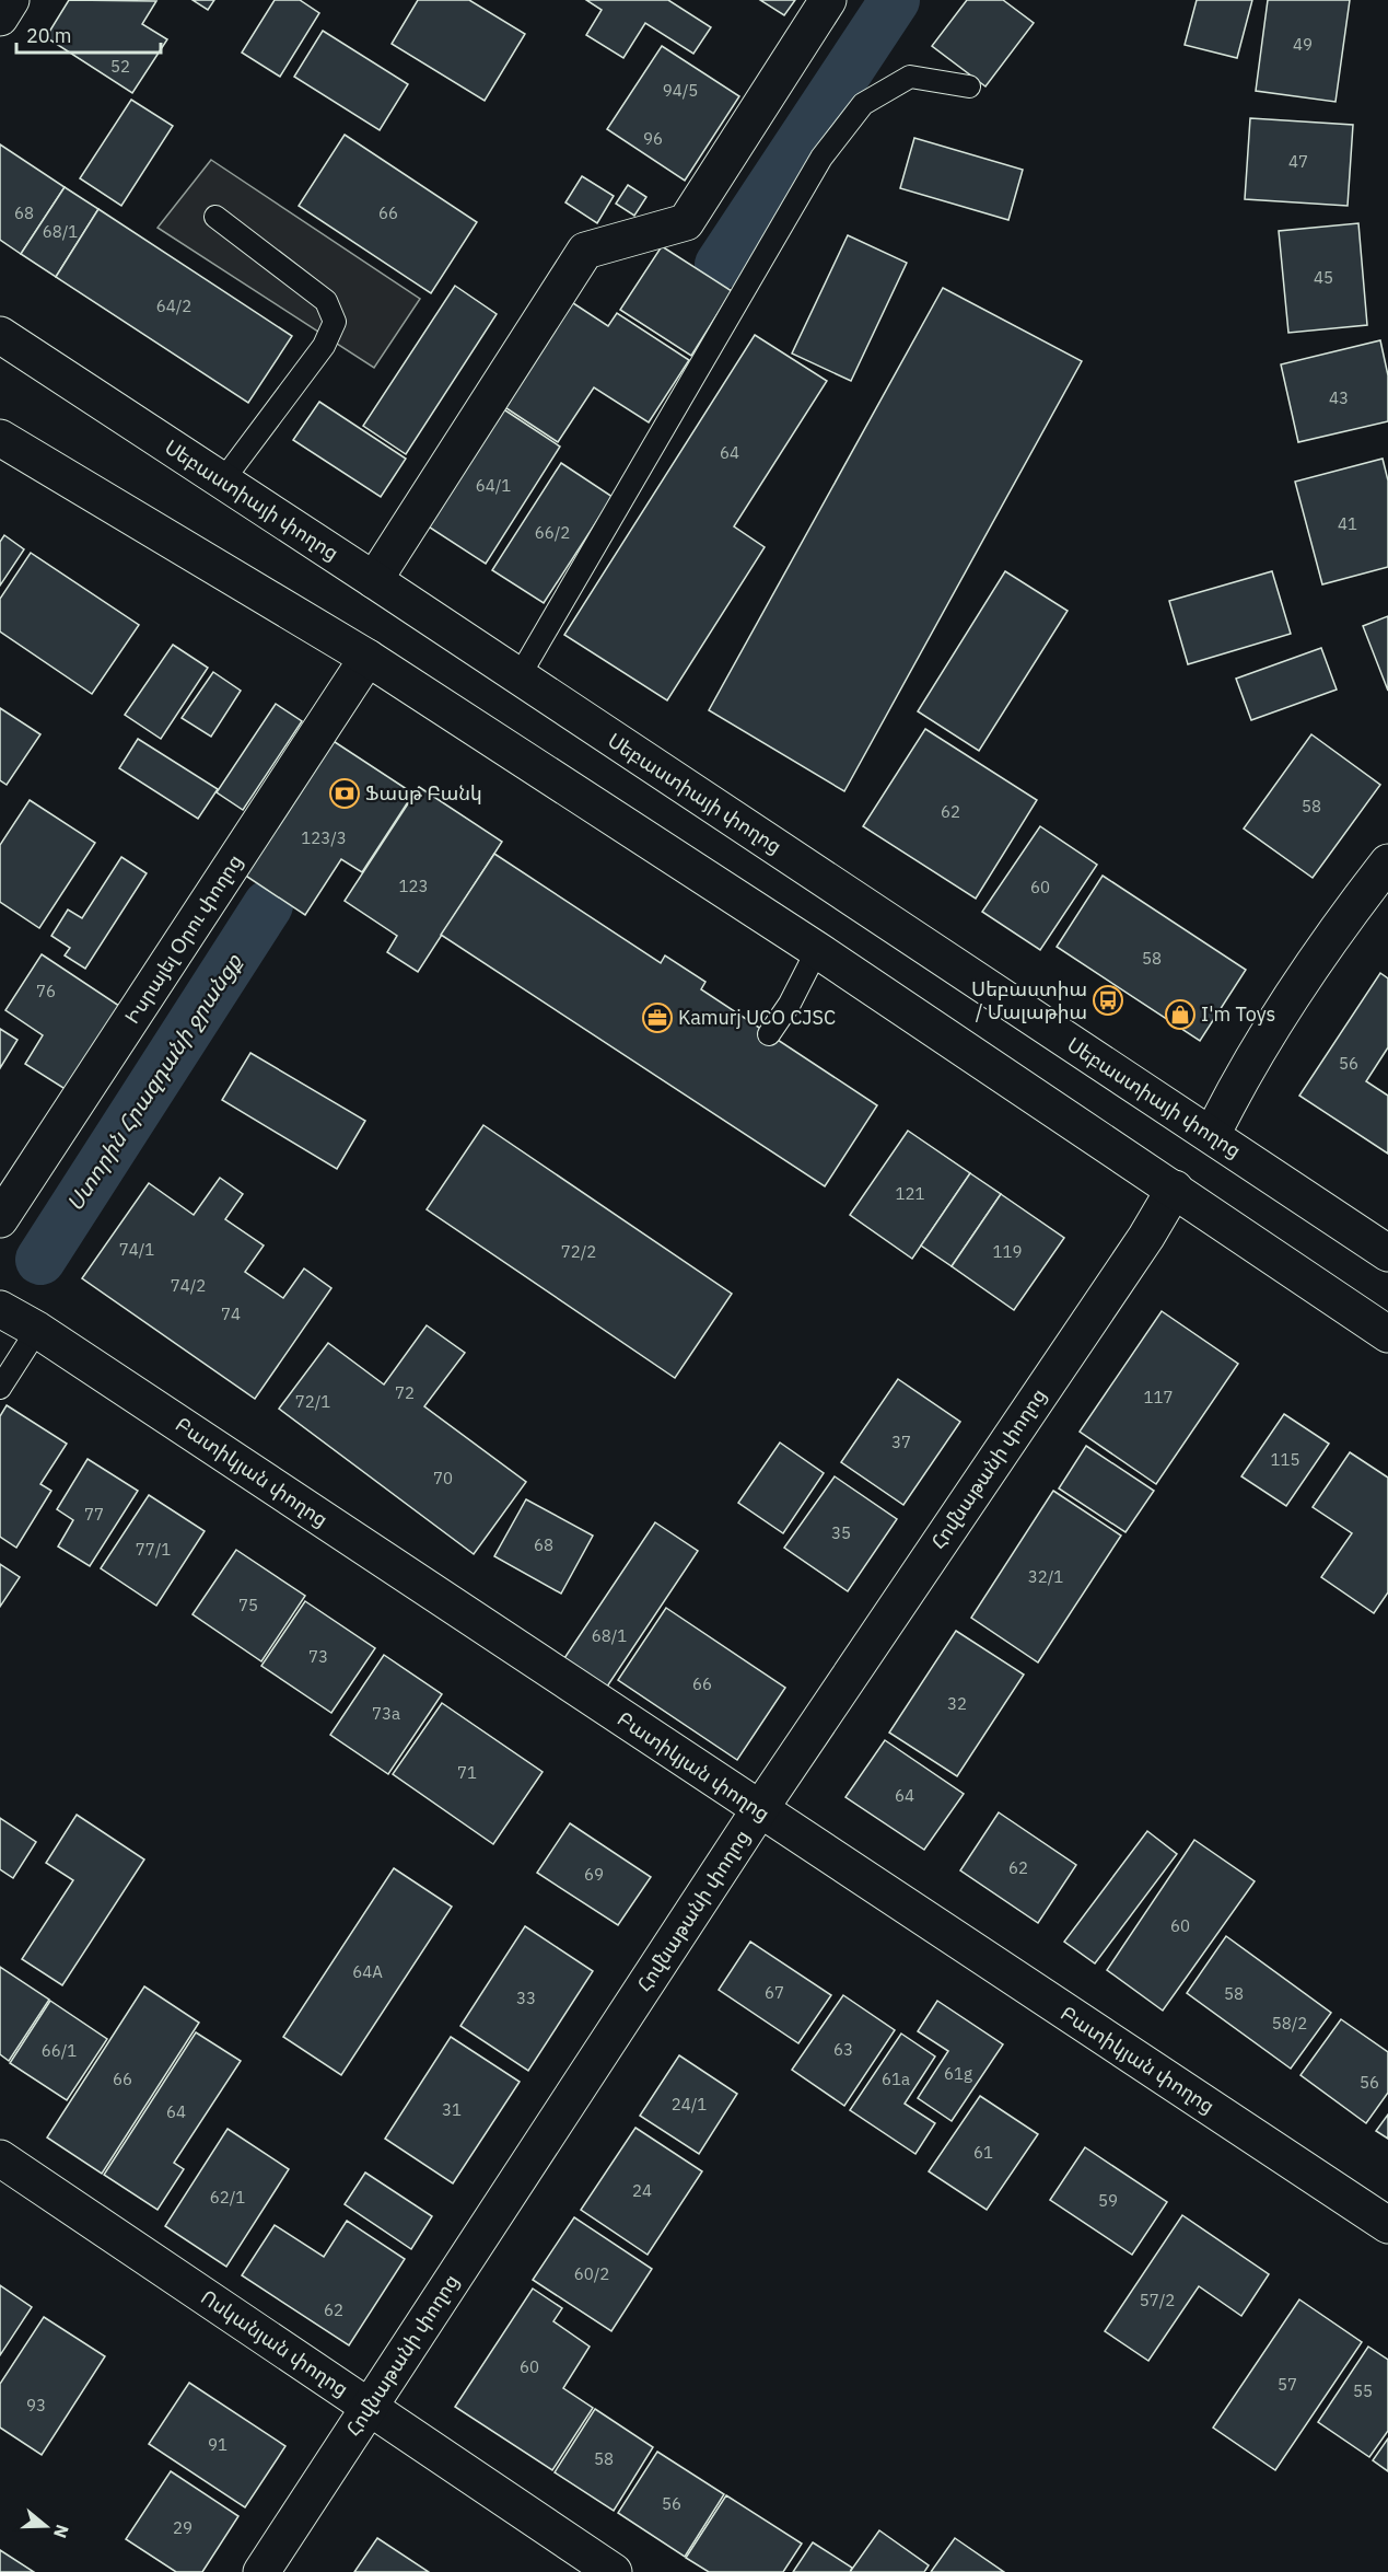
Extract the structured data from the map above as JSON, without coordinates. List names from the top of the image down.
{
  "streets": {
    "street": [
      "Սեբաստիայի փողոց",
      "Իսրայել Օրու փողոց",
      "Հովնաթանի փողոց",
      "Բատիկյան փողոց",
      "Ոսկանյան փողոց"
    ]
  },
  "crossings": [
    ["Հովնաթանի փողոց", "Բատիկյան փողոց"],
    ["Հովնաթանի փողոց", "Ոսկանյան փողոց"]
  ],
  "water": ["Ստորին Հրազդանի ջրանցք"],
  "places": {
    "bank": ["Ֆասթ Բանկ"],
    "bus stop": ["Սեբաստիա / Մալաթիա"],
    "shop": ["I'm Toys"],
    "office": ["Kamurj UCO CJSC"]
  },
  "house_numbers": [
    "49",
    "52",
    "94/5",
    "96",
    "47",
    "68",
    "66",
    "68/1",
    "45",
    "64/2",
    "43",
    "64",
    "64/1",
    "41",
    "66/2",
    "58",
    "62",
    "123/3",
    "123",
    "60",
    "58",
    "76",
    "56",
    "121",
    "74/1",
    "72/2",
    "119",
    "74/2",
    "74",
    "72",
    "117",
    "72/1",
    "37",
    "115",
    "70",
    "77",
    "35",
    "68",
    "77/1",
    "32/1",
    "75",
    "68/1",
    "73",
    "66",
    "32",
    "73a",
    "71",
    "64",
    "62",
    "69",
    "60",
    "64A",
    "67",
    "58",
    "33",
    "58/2",
    "63",
    "66/1",
    "61g",
    "66",
    "61a",
    "56",
    "24/1",
    "31",
    "64",
    "61",
    "24",
    "62/1",
    "59",
    "60/2",
    "57/2",
    "62",
    "60",
    "57",
    "55",
    "93",
    "91",
    "58",
    "56",
    "29"
  ],
  "scale_bar": "20 m",
  "north": "right"
}
